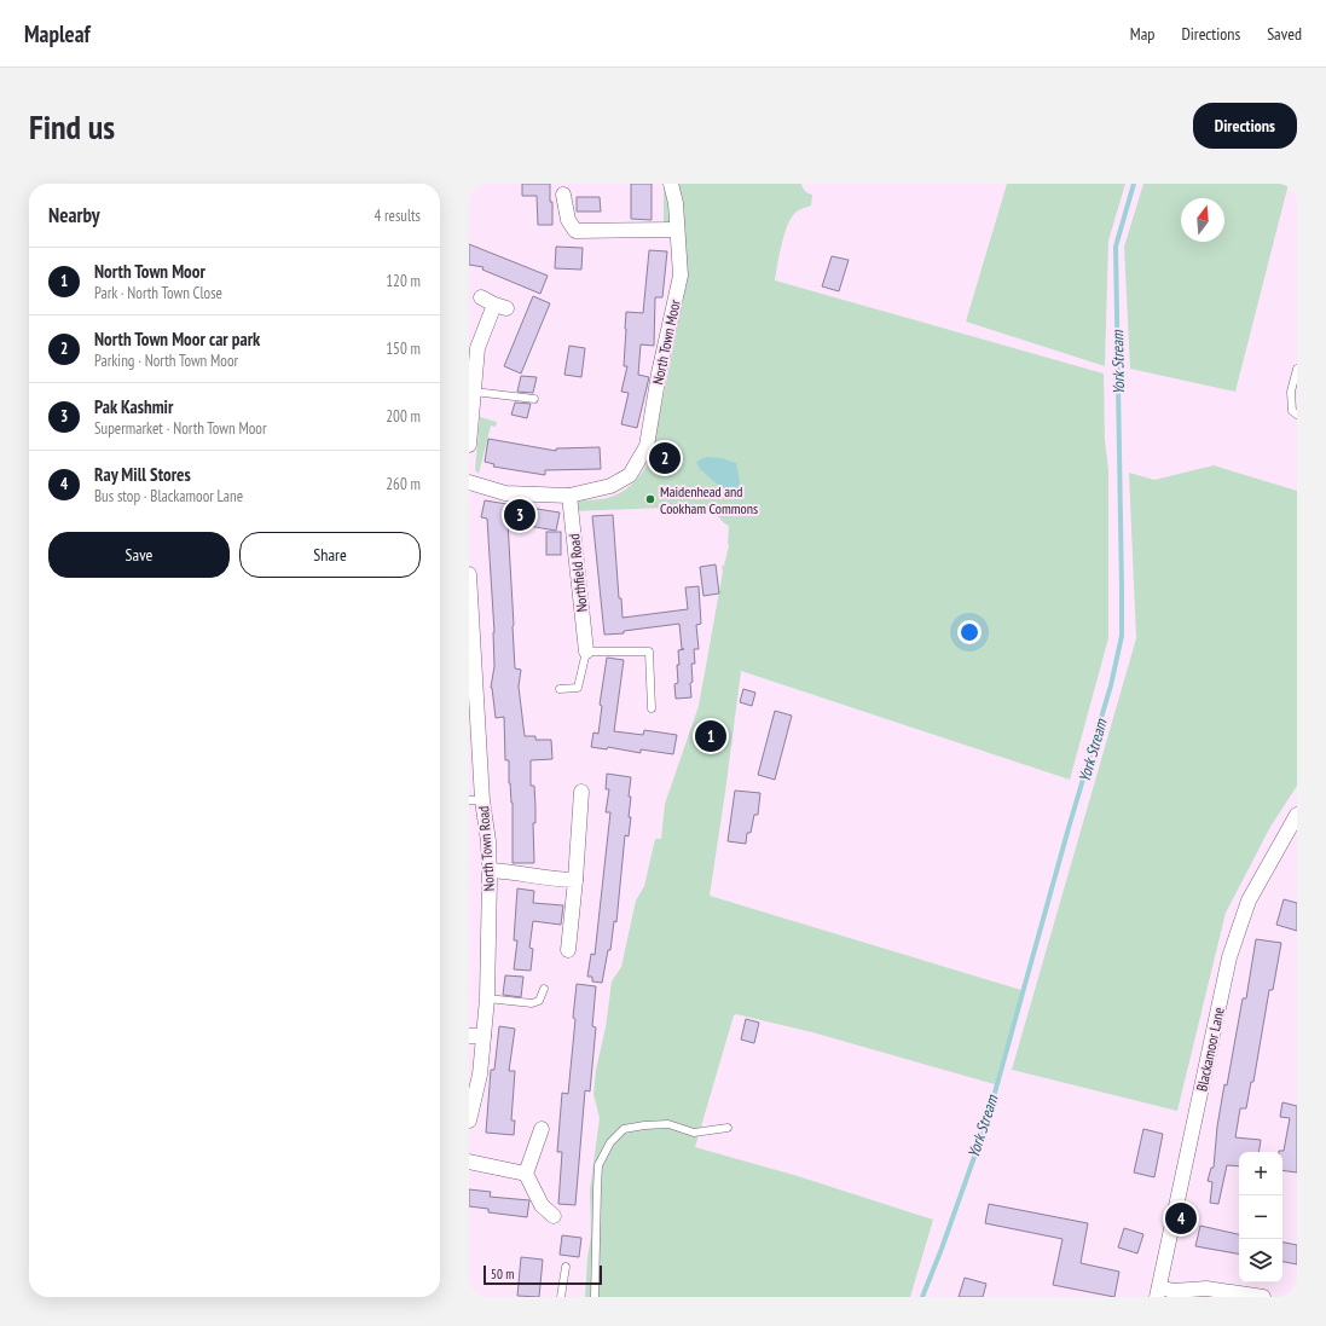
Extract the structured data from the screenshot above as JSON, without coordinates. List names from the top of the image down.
{
  "streets": {
    "street": [
      "North Town Moor",
      "Northfield Road",
      "North Town Road",
      "Blackamoor Lane"
    ]
  },
  "crossings": [
    ["North Town Moor", "Northfield Road"]
  ],
  "water": ["York Stream"],
  "places": ["Maidenhead and Cookham Commons"],
  "scale_bar": "50 m",
  "north": "top",
  "page": {
    "header": "Mapleaf",
    "nav": ["Map", "Directions", "Saved"],
    "buttons": [
      "Directions",
      ["Save", "Share"]
    ],
    "title": "Find us",
    "heading": ["Nearby", "4 results"],
    "list": [
      {
        "mark": "1",
        "name": "North Town Moor",
        "note": "Park · North Town Close",
        "value": "120 m"
      },
      {
        "mark": "2",
        "name": "North Town Moor car park",
        "note": "Parking · North Town Moor",
        "value": "150 m"
      },
      {
        "mark": "3",
        "name": "Pak Kashmir",
        "note": "Supermarket · North Town Moor",
        "value": "200 m"
      },
      {
        "mark": "4",
        "name": "Ray Mill Stores",
        "note": "Bus stop · Blackamoor Lane",
        "value": "260 m"
      }
    ],
    "pins": [
      "2",
      "3",
      "1",
      "4"
    ],
    "map_buttons": ["+", "−"],
    "scale": "50 m"
  }
}
